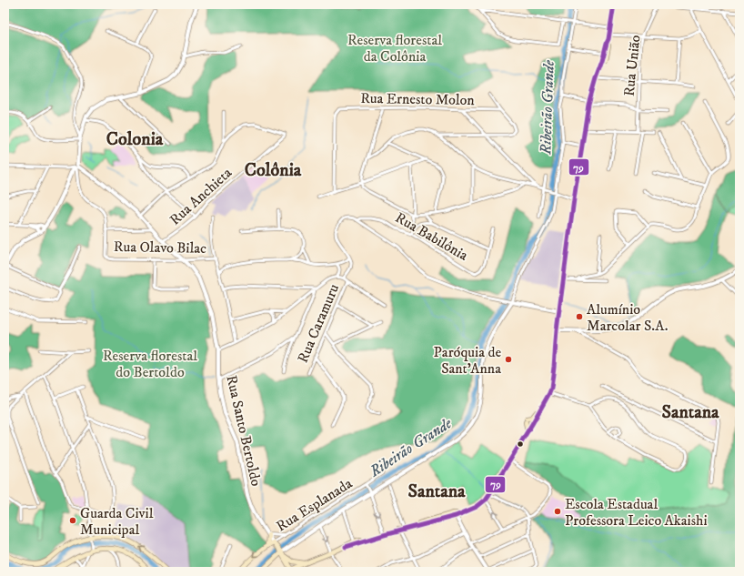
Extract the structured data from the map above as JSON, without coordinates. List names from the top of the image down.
{
  "streets": {
    "street": [
      "Rua União",
      "Rua Ernesto Molon",
      "Rua Anchieta",
      "Rua Babilônia",
      "Rua Olavo Bilac",
      "Rua Caramuru",
      "Rua Santo Bertoldo",
      "Rua Esplanada"
    ]
  },
  "crossings": [
    ["Rua Anchieta", "Rua Santo Bertoldo"],
    ["Rua Olavo Bilac", "Rua Santo Bertoldo"],
    ["Rua Santo Bertoldo", "Rua Esplanada"]
  ],
  "districts": [
    "Colonia",
    "Colônia",
    "Santana",
    "Santana"
  ],
  "water": ["Ribeirão Grande"],
  "parks": ["Reserva florestal da Colônia", "Reserva florestal do Bertoldo"],
  "places": [
    "Alumínio Marcolar S.A.",
    "Paróquia de Sant'Anna",
    "Escola Estadual Professora Leico Akaishi",
    "Guarda Civil Municipal"
  ],
  "lines": ["transit line 79"]
}
